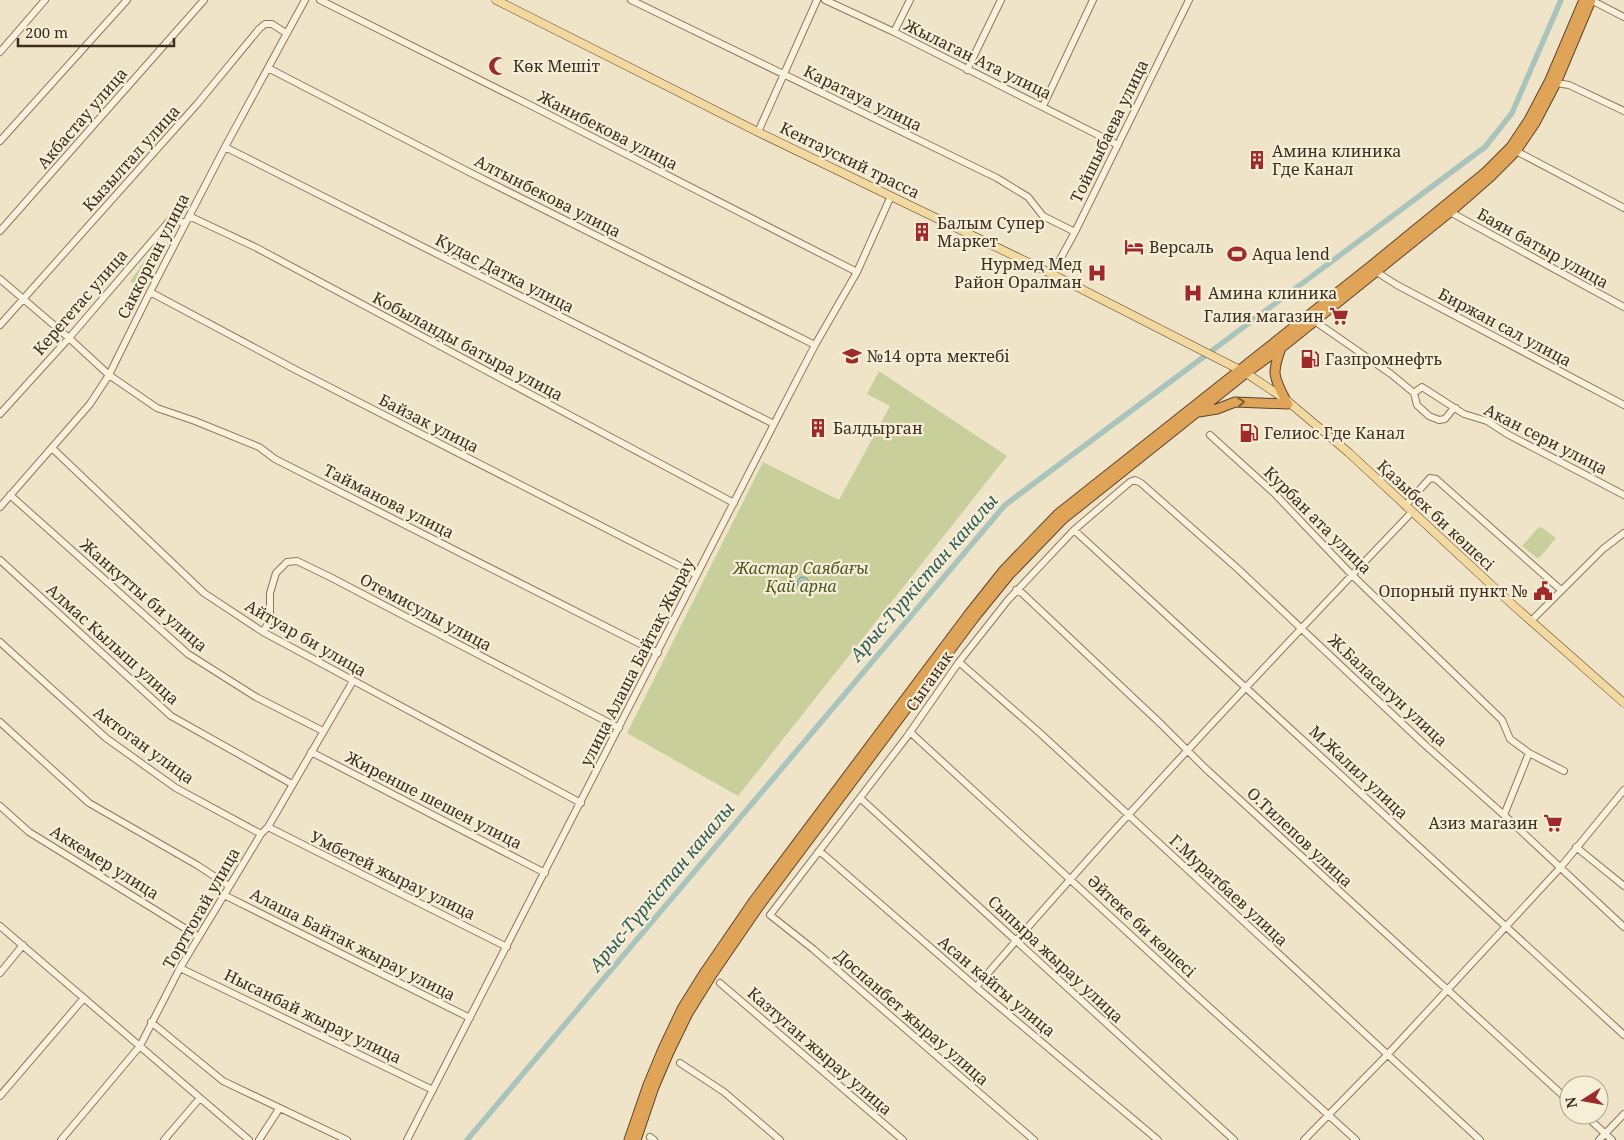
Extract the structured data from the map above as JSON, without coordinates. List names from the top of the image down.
{
  "streets": {
    "main road": ["Кентауский трасса", "Қазыбек би көшесі"],
    "street": [
      "Жылаган Ата улица",
      "Каратауа улица",
      "Акбастау улица",
      "Жанибекова улица",
      "Тойшыбаева улица",
      "Кызылтал улица",
      "Алтынбекова улица",
      "Баян батыр улица",
      "Саккорган улица",
      "Кудас Датка улица",
      "Керегетас улица",
      "Биржан сал улица",
      "Кобыланды батыра улица",
      "Байзак улица",
      "Акан сери улица",
      "Тайманова улица",
      "Курбан ата улица",
      "Жанкутты би улица",
      "Отемисулы улица",
      "Айтуар би улица",
      "Алмас Кылыш улица",
      "улица Алаша Байтақ Жырау",
      "Сыганак",
      "Ж.Баласагун улица",
      "Актоган улица",
      "М.Жалил улица",
      "Жиренше шешен улица",
      "О.Тилепов улица",
      "Аккемер улица",
      "Умбетей жырау улица",
      "Г.Муратбаев улица",
      "Торттогай улица",
      "Әйтеке би көшесі",
      "Алаша Байтак жырау улица",
      "Сыпыра жырау улица",
      "Асан кайгы улица",
      "Нысанбай жырау улица",
      "Доспанбет жырау улица",
      "Казтуган жырау улица"
    ]
  },
  "crossings": [
    ["Жылаган Ата улица", "Тойшыбаева улица"],
    ["Каратауа улица", "Тойшыбаева улица"],
    ["Жанибекова улица", "улица Алаша Байтақ Жырау"],
    ["Тойшыбаева улица", "Кентауский трасса"],
    ["Кызылтал улица", "Саккорган улица"],
    ["Кентауский трасса", "Қазыбек би көшесі"],
    ["Кентауский трасса", "улица Алаша Байтақ Жырау"],
    ["Алтынбекова улица", "Саккорган улица"],
    ["Алтынбекова улица", "улица Алаша Байтақ Жырау"],
    ["Саккорган улица", "Кудас Датка улица"],
    ["Саккорган улица", "Керегетас улица"],
    ["Саккорган улица", "Кобыланды батыра улица"],
    ["Саккорган улица", "Байзак улица"],
    ["Саккорган улица", "Тайманова улица"],
    ["Саккорган улица", "Жанкутты би улица"],
    ["Саккорган улица", "Айтуар би улица"],
    ["Кудас Датка улица", "улица Алаша Байтақ Жырау"],
    ["Кобыланды батыра улица", "улица Алаша Байтақ Жырау"],
    ["Байзак улица", "улица Алаша Байтақ Жырау"],
    ["Тайманова улица", "улица Алаша Байтақ Жырау"],
    ["Жанкутты би улица", "Торттогай улица"],
    ["Отемисулы улица", "Айтуар би улица"],
    ["Отемисулы улица", "улица Алаша Байтақ Жырау"],
    ["Айтуар би улица", "улица Алаша Байтақ Жырау"],
    ["Айтуар би улица", "Торттогай улица"],
    ["Алмас Кылыш улица", "Торттогай улица"],
    ["улица Алаша Байтақ Жырау", "Жиренше шешен улица"],
    ["улица Алаша Байтақ Жырау", "Умбетей жырау улица"],
    ["улица Алаша Байтақ Жырау", "Алаша Байтак жырау улица"],
    ["улица Алаша Байтақ Жырау", "Нысанбай жырау улица"],
    ["Сыганак", "Ж.Баласагун улица"],
    ["Сыганак", "М.Жалил улица"],
    ["Сыганак", "О.Тилепов улица"],
    ["Сыганак", "Г.Муратбаев улица"],
    ["Сыганак", "Әйтеке би көшесі"],
    ["Сыганак", "Сыпыра жырау улица"],
    ["Сыганак", "Асан кайгы улица"],
    ["Сыганак", "Доспанбет жырау улица"],
    ["Актоган улица", "Торттогай улица"],
    ["Жиренше шешен улица", "Торттогай улица"],
    ["Аккемер улица", "Торттогай улица"],
    ["Умбетей жырау улица", "Торттогай улица"],
    ["Торттогай улица", "Алаша Байтак жырау улица"],
    ["Торттогай улица", "Нысанбай жырау улица"]
  ],
  "water": ["Арыс-Түркістан каналы"],
  "parks": ["Жастар Саябағы Қай арна"],
  "places": {
    "mosque": ["Көк Мешіт"],
    "building": ["Амина клиника Где Канал", "Балым Супер Маркет", "Балдырган"],
    "hotel": ["Версаль"],
    "sports": ["Aqua lend"],
    "hospital": ["Нурмед Мед Район Оралман", "Амина клиника"],
    "supermarket": ["Галия магазин", "Азиз магазин"],
    "school or university": ["№14 орта мектебі"],
    "fuel station": ["Газпромнефть", "Гелиос Где Канал"],
    "public building": ["Опорный пункт №"]
  },
  "scale_bar": "200 m",
  "north": "left"
}
